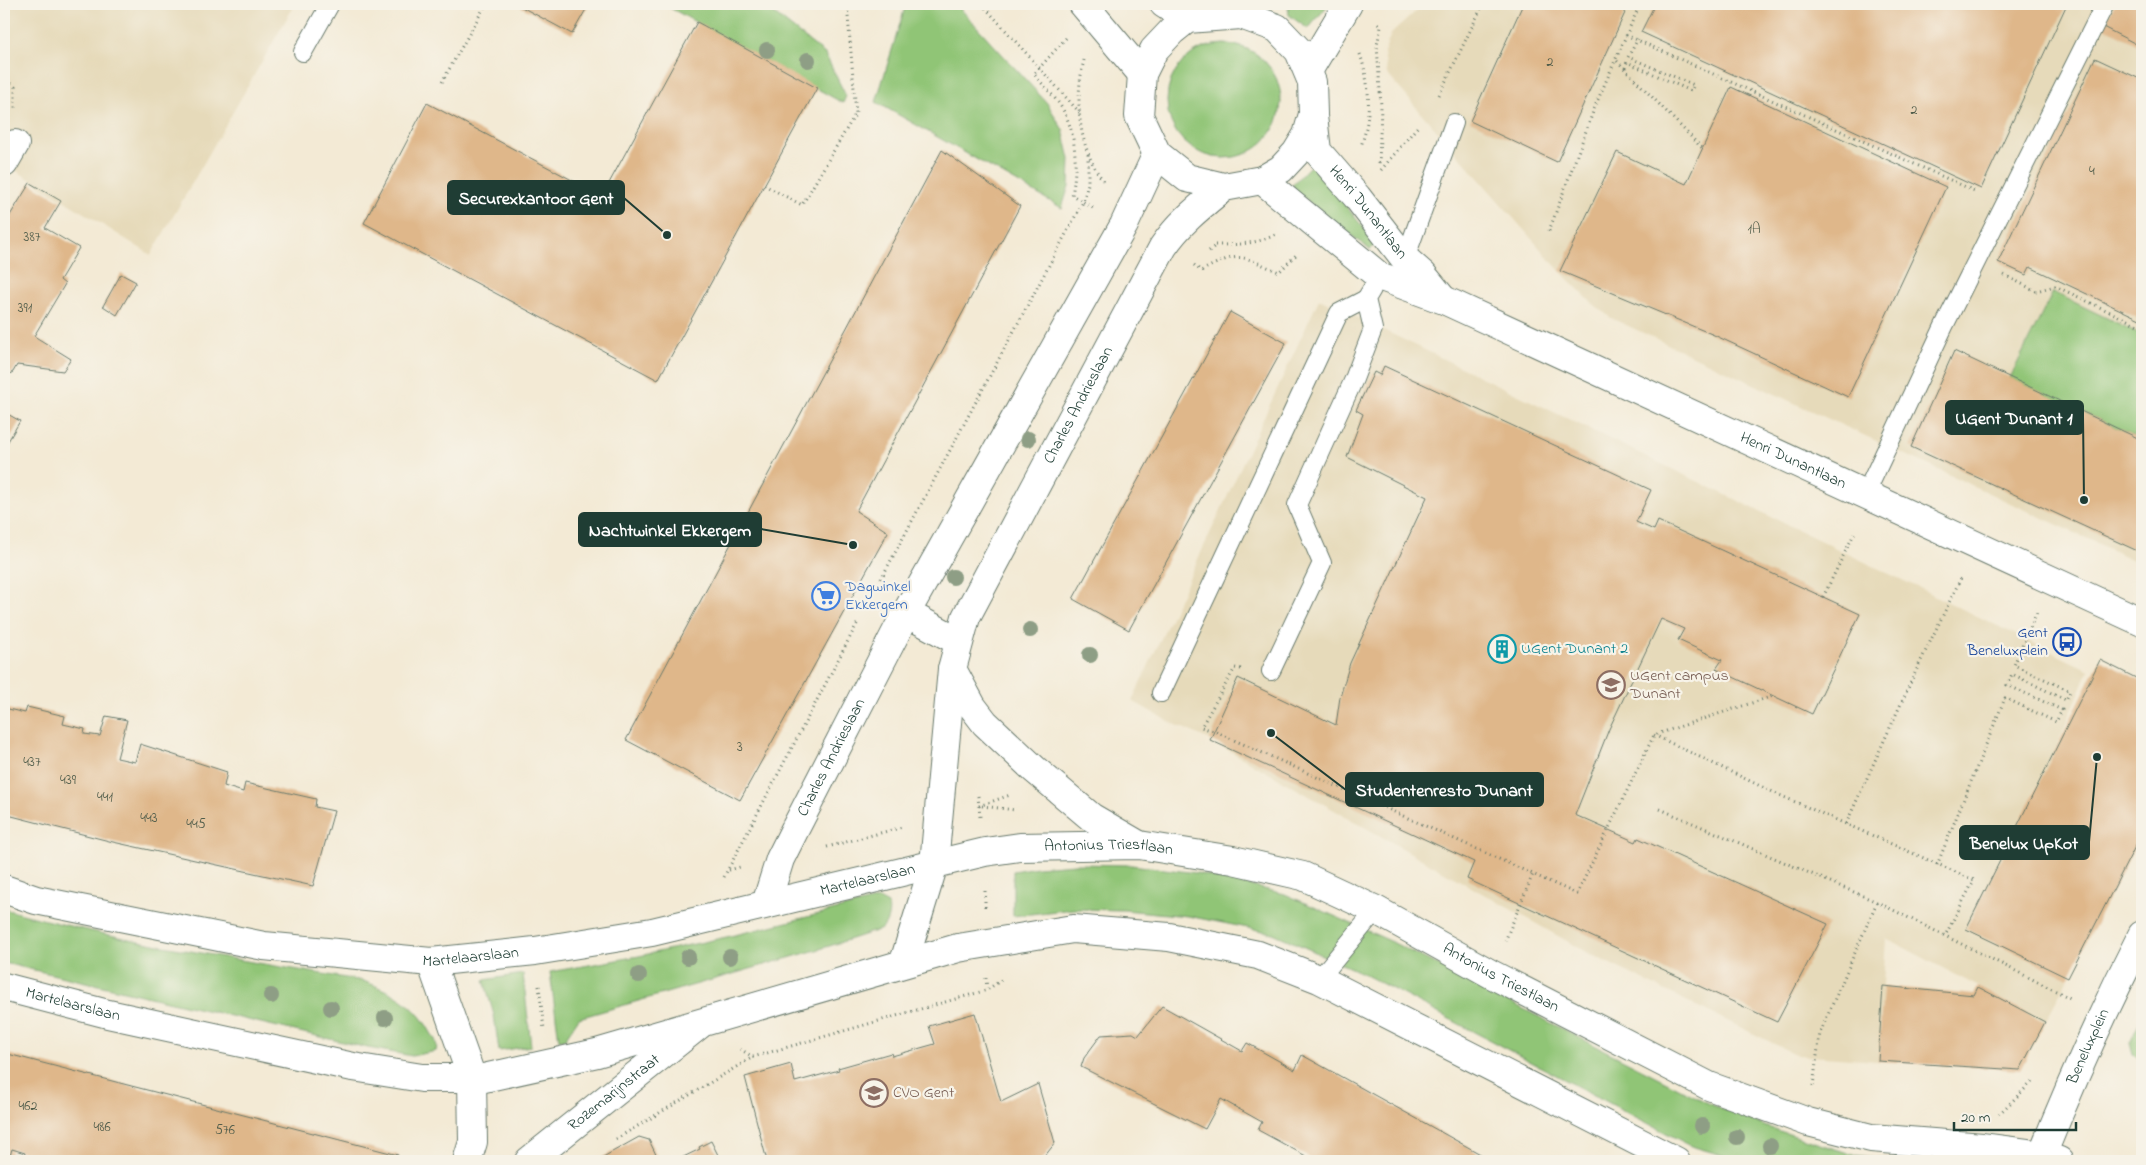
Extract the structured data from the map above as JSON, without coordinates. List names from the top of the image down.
{
  "streets": {
    "street": [
      "Henri Dunantlaan",
      "Charles Andrieslaan",
      "Antonius Triestlaan",
      "Martelaarslaan",
      "Beneluxplein",
      "Rozemarijnstraat"
    ]
  },
  "crossings": [
    ["Henri Dunantlaan", "Charles Andrieslaan"],
    ["Charles Andrieslaan", "Antonius Triestlaan"],
    ["Charles Andrieslaan", "Martelaarslaan"],
    ["Antonius Triestlaan", "Martelaarslaan"],
    ["Antonius Triestlaan", "Beneluxplein"],
    ["Martelaarslaan", "Rozemarijnstraat"]
  ],
  "places": {
    "other": [
      "Securexkantoor Gent",
      "UGent Dunant 1",
      "Nachtwinkel Ekkergem",
      "Studentenresto Dunant",
      "Benelux UpKot"
    ],
    "supermarket": ["Dagwinkel Ekkergem"],
    "bus stop": ["Gent Beneluxplein"],
    "building": ["UGent Dunant 2"],
    "school or university": ["UGent campus Dunant", "CVO Gent"]
  },
  "house_numbers": [
    "2",
    "2",
    "4",
    "1A",
    "387",
    "391",
    "3",
    "437",
    "439",
    "441",
    "443",
    "445",
    "462",
    "486",
    "576"
  ],
  "scale_bar": "20 m"
}
